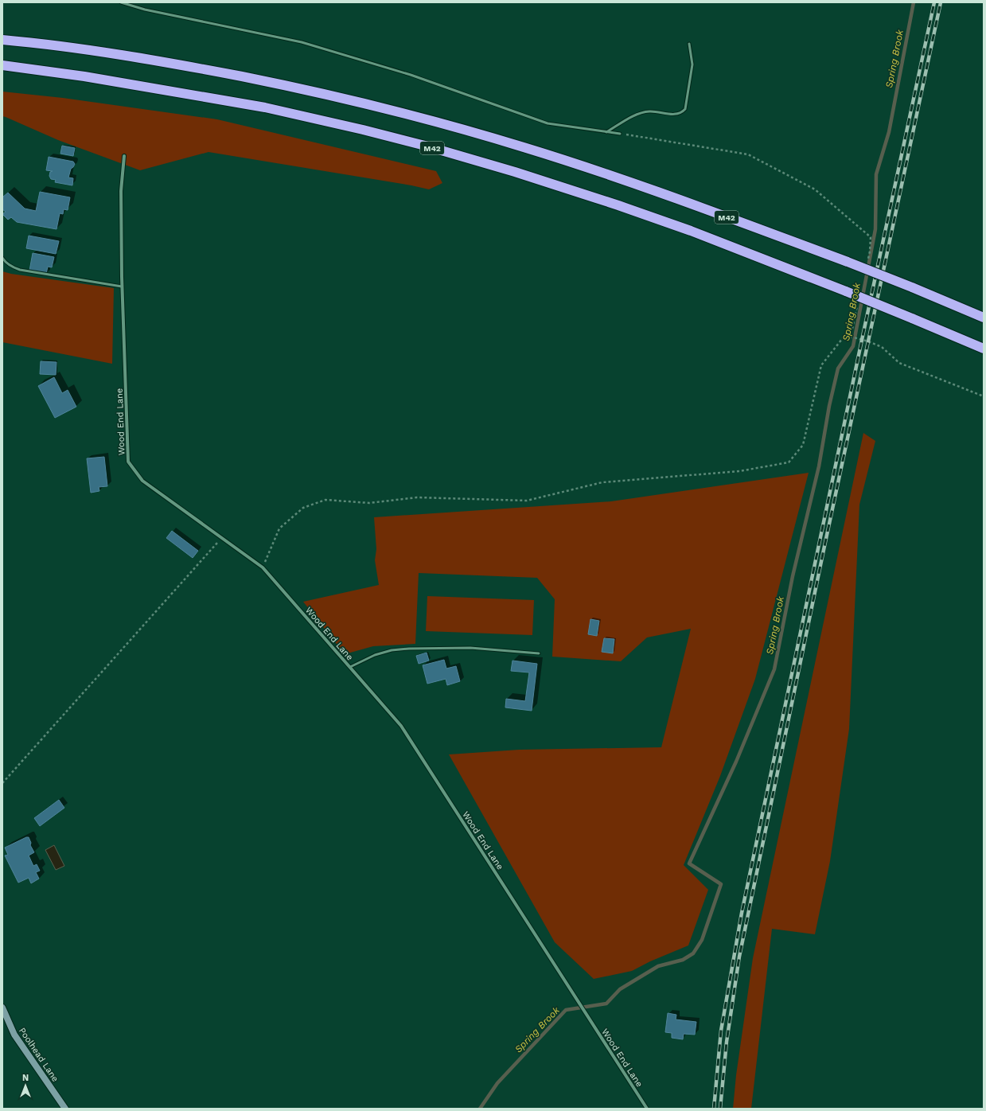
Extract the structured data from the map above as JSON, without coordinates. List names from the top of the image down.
{
  "streets": {
    "highway": ["M42"],
    "street": ["Wood End Lane", "Poolhead Lane"]
  },
  "water": ["Spring Brook"],
  "north": "top"
}
